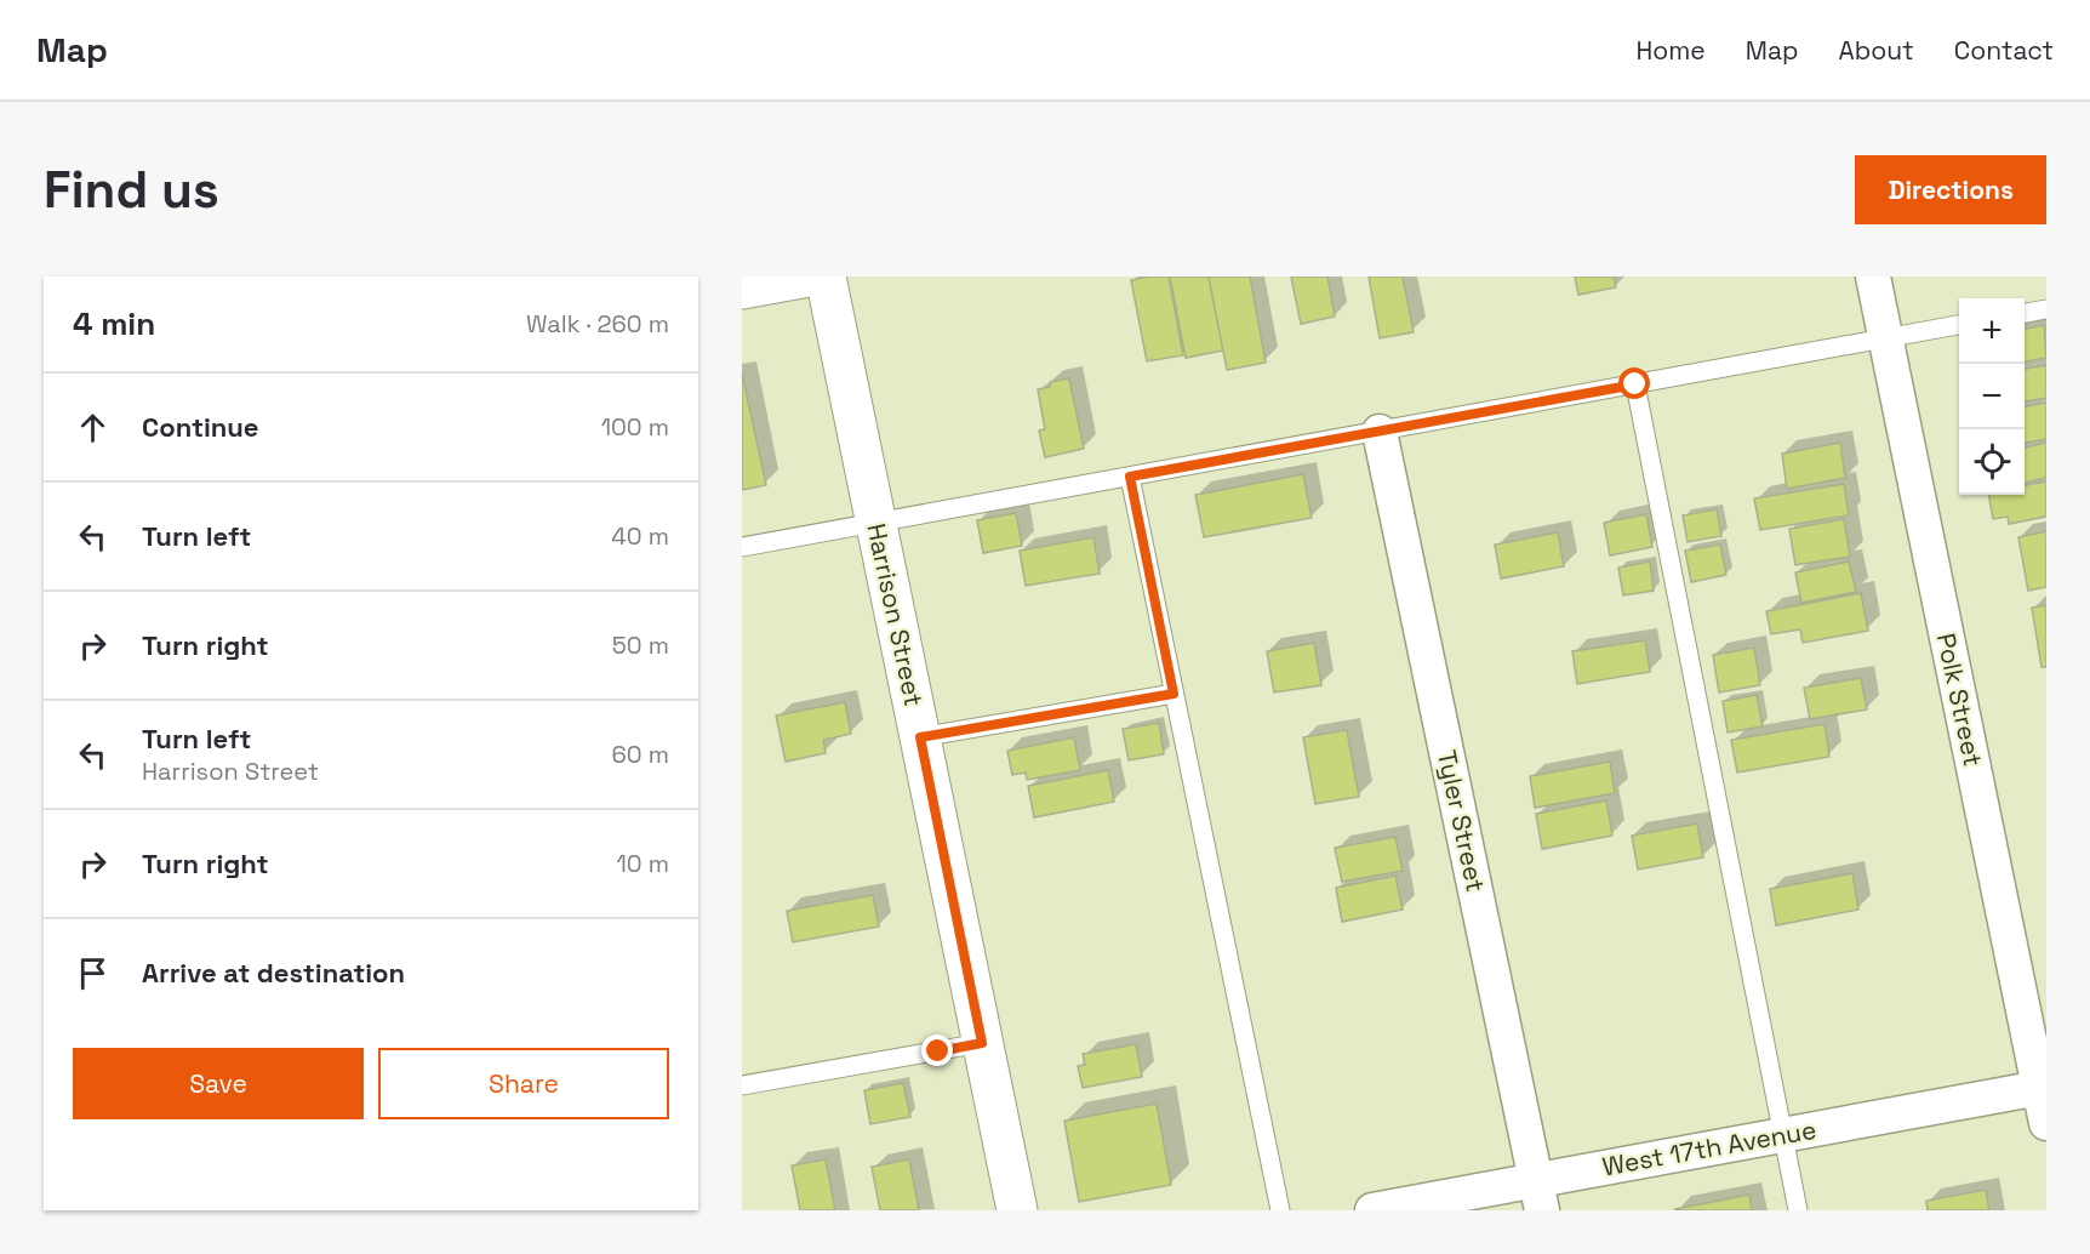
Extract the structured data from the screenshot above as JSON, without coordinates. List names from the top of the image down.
{
  "streets": {
    "street": [
      "Harrison Street",
      "Polk Street",
      "Tyler Street",
      "West 17th Avenue"
    ]
  },
  "crossings": [
    ["Polk Street", "West 17th Avenue"],
    ["Tyler Street", "West 17th Avenue"]
  ],
  "page": {
    "header": "Map",
    "nav": [
      "Home",
      "Map",
      "About",
      "Contact"
    ],
    "buttons": [
      "Directions",
      ["Save", "Share"]
    ],
    "title": "Find us",
    "heading": ["4 min", "Walk · 260 m"],
    "map_buttons": ["+", "−"],
    "list": [
      ["Continue", "100 m"],
      ["Turn left", "40 m"],
      ["Turn right", "50 m"],
      ["Turn left", "Harrison Street", "60 m"],
      ["Turn right", "10 m"],
      "Arrive at destination"
    ]
  }
}
